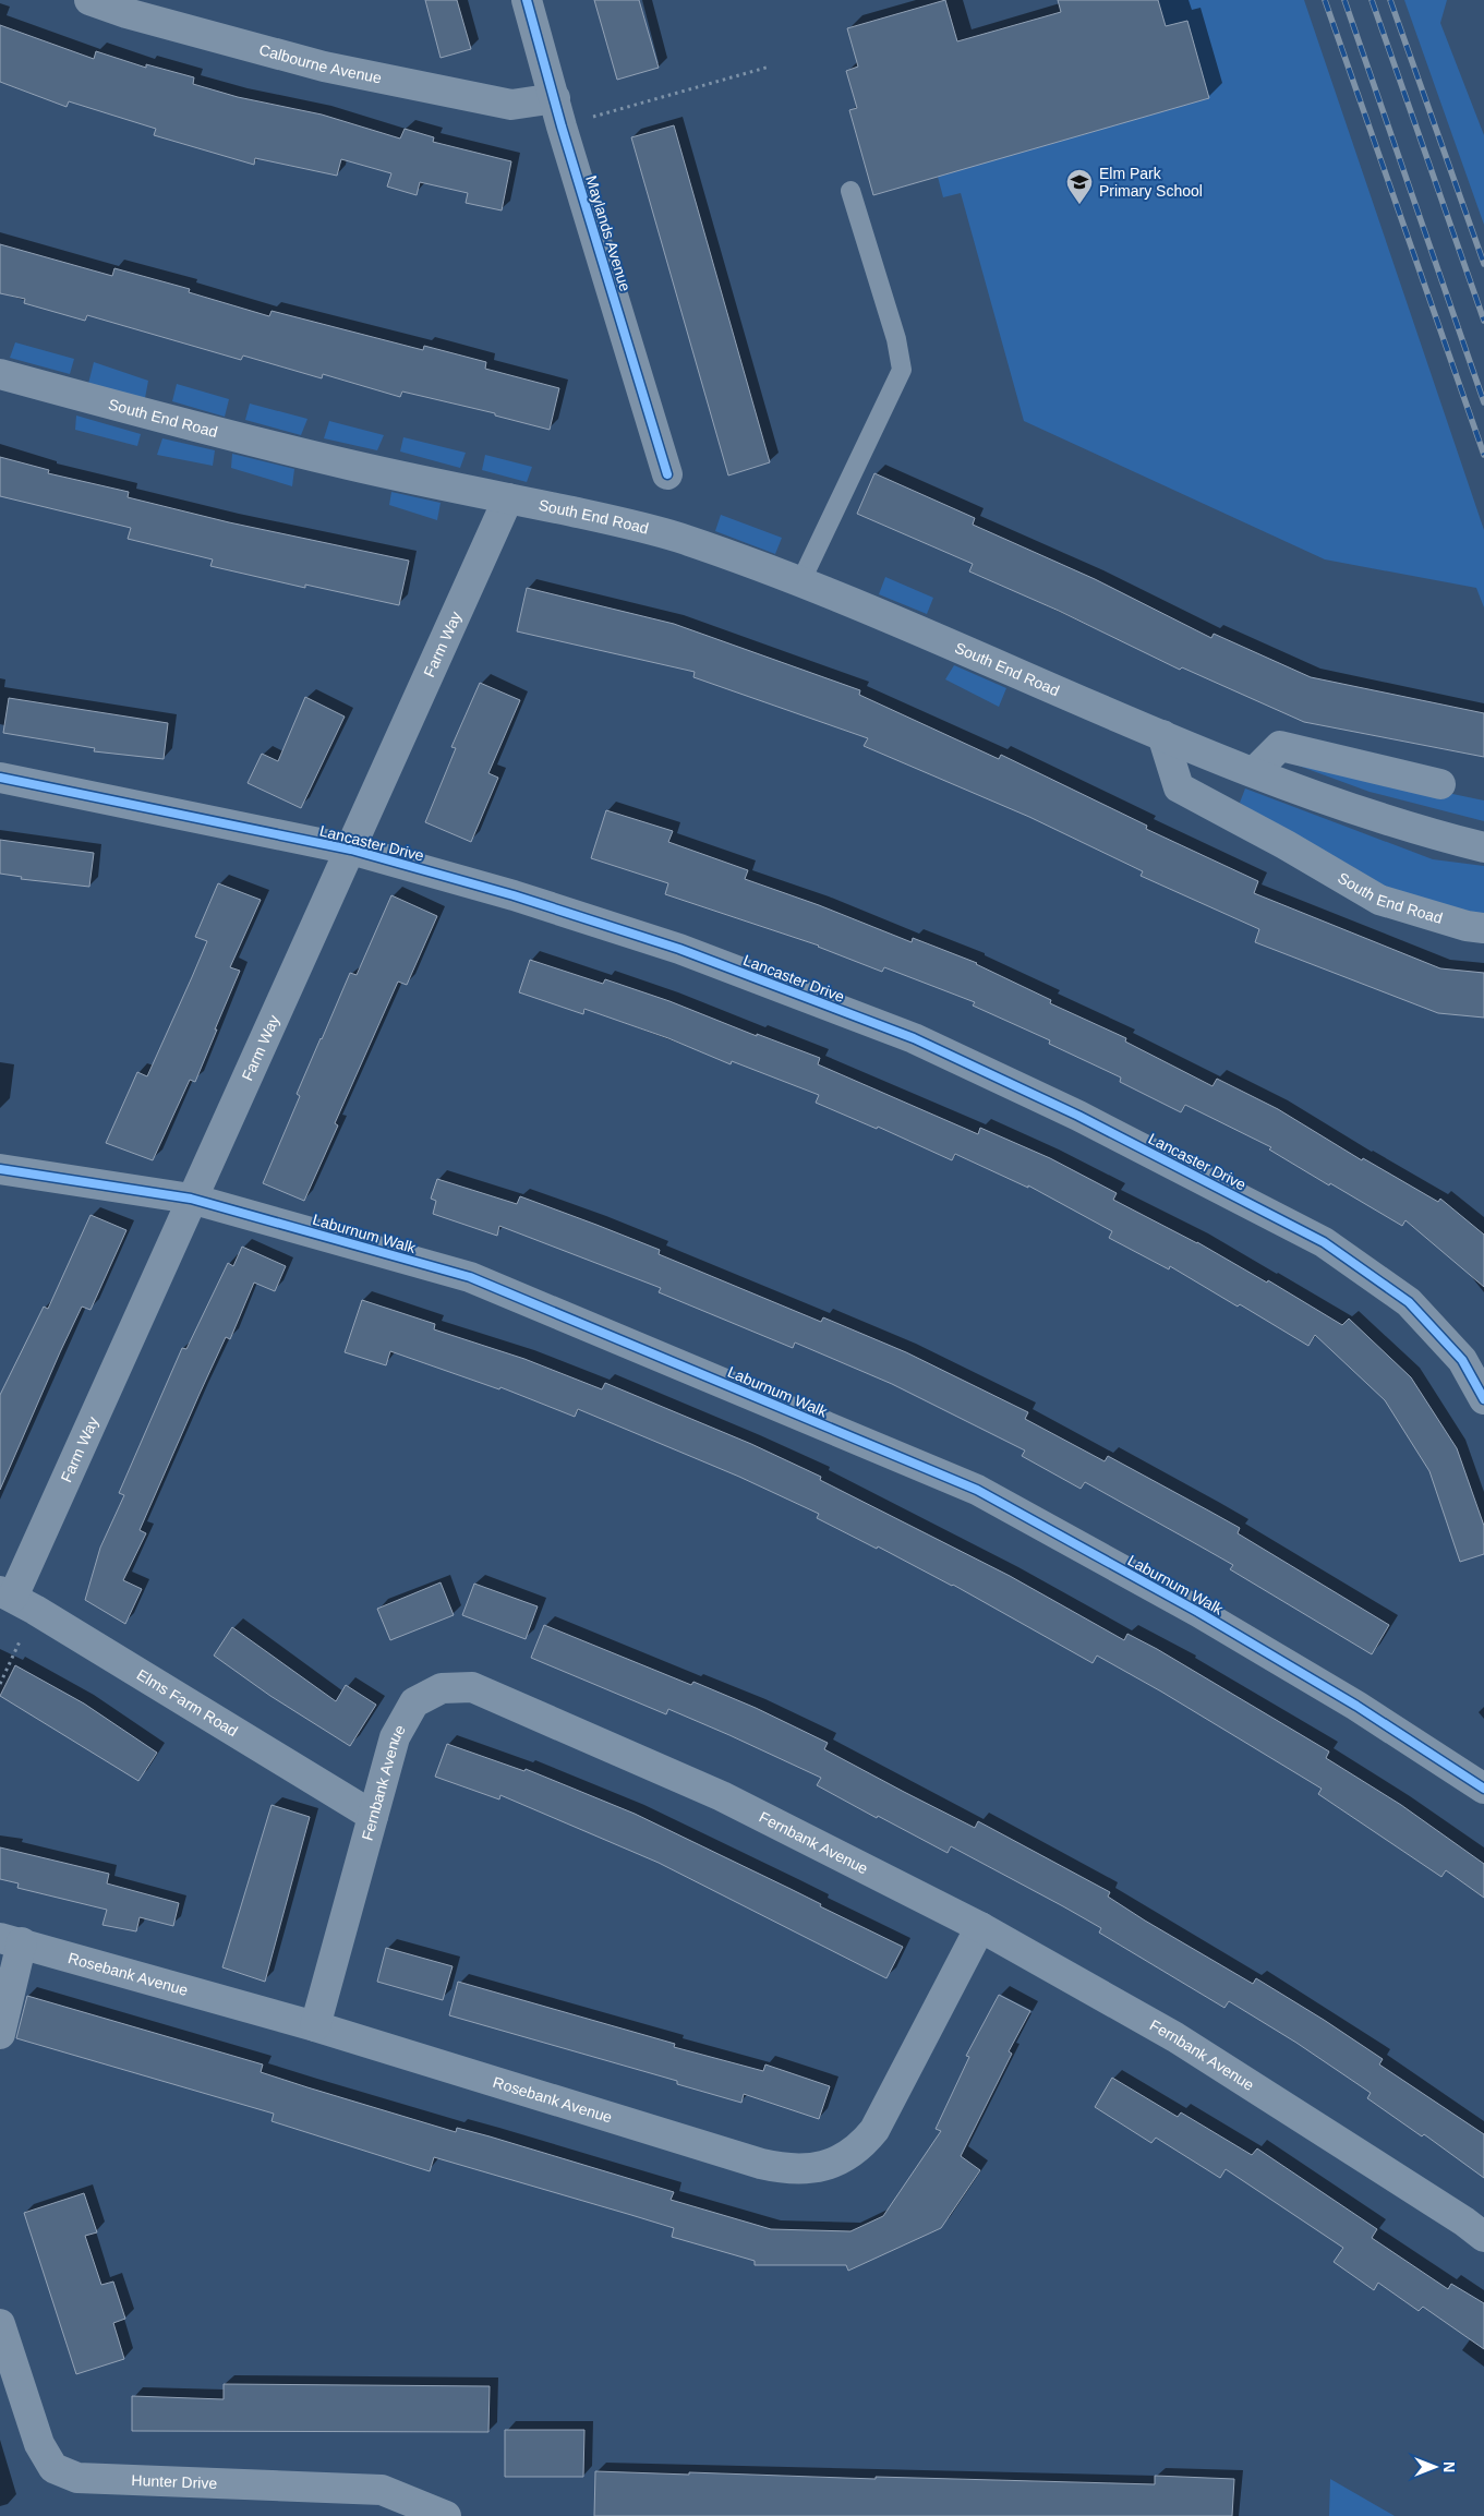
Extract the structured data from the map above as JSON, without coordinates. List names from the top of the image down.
{
  "streets": {
    "street": [
      "Calbourne Avenue",
      "Maylands Avenue",
      "South End Road",
      "Farm Way",
      "Lancaster Drive",
      "Laburnum Walk",
      "Elms Farm Road",
      "Fernbank Avenue",
      "Rosebank Avenue",
      "Hunter Drive"
    ]
  },
  "crossings": [
    ["Calbourne Avenue", "Maylands Avenue"],
    ["South End Road", "Farm Way"],
    ["Farm Way", "Lancaster Drive"],
    ["Farm Way", "Laburnum Walk"],
    ["Farm Way", "Elms Farm Road"],
    ["Elms Farm Road", "Fernbank Avenue"],
    ["Fernbank Avenue", "Rosebank Avenue"]
  ],
  "places": {
    "school or university": ["Elm Park Primary School"]
  },
  "north": "right"
}
